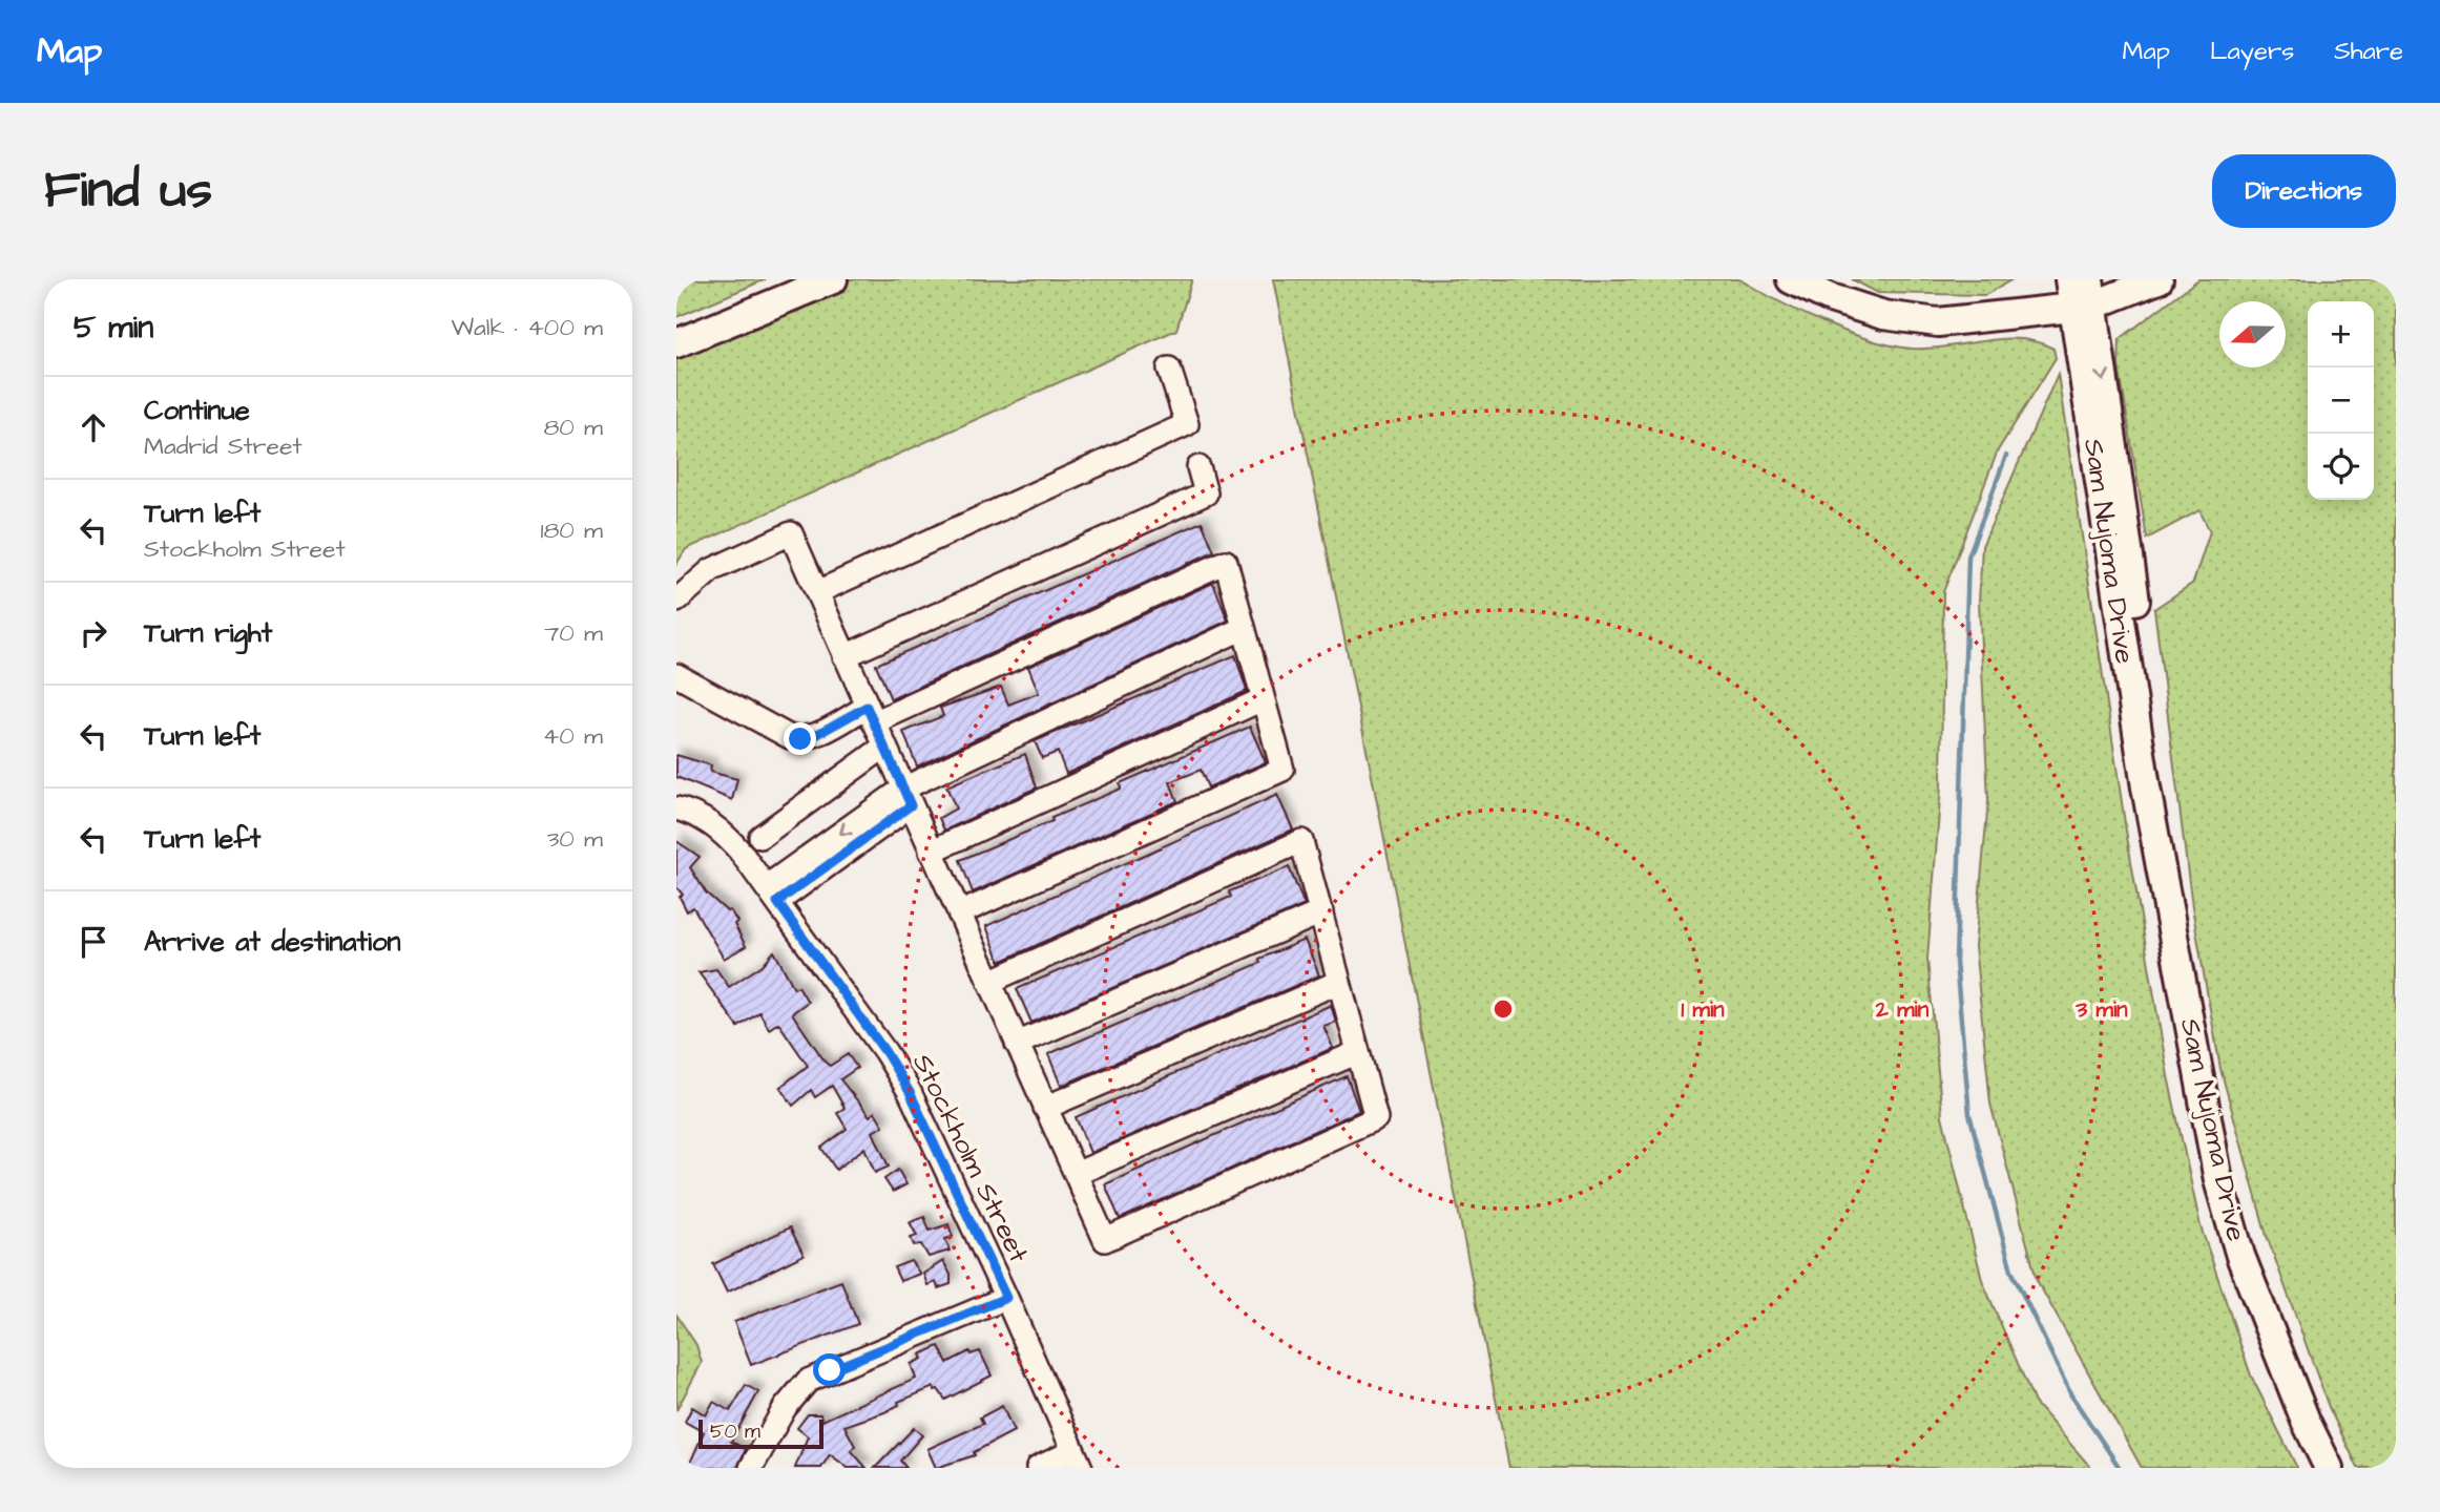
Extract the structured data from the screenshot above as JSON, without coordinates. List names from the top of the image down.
{
  "streets": {
    "main road": ["Sam Nujoma Drive"],
    "street": ["Stockholm Street"]
  },
  "scale_bar": "50 m",
  "north": "left",
  "page": {
    "header": "Map",
    "nav": ["Map", "Layers", "Share"],
    "buttons": "Directions",
    "title": "Find us",
    "heading": ["5 min", "Walk · 400 m"],
    "map_buttons": ["+", "−"],
    "list": [
      ["Continue", "Madrid Street", "80 m"],
      ["Turn left", "Stockholm Street", "180 m"],
      ["Turn right", "70 m"],
      ["Turn left", "40 m"],
      ["Turn left", "30 m"],
      "Arrive at destination"
    ],
    "scale": "50 m"
  },
  "rings": ["1 min", "2 min", "3 min"]
}
